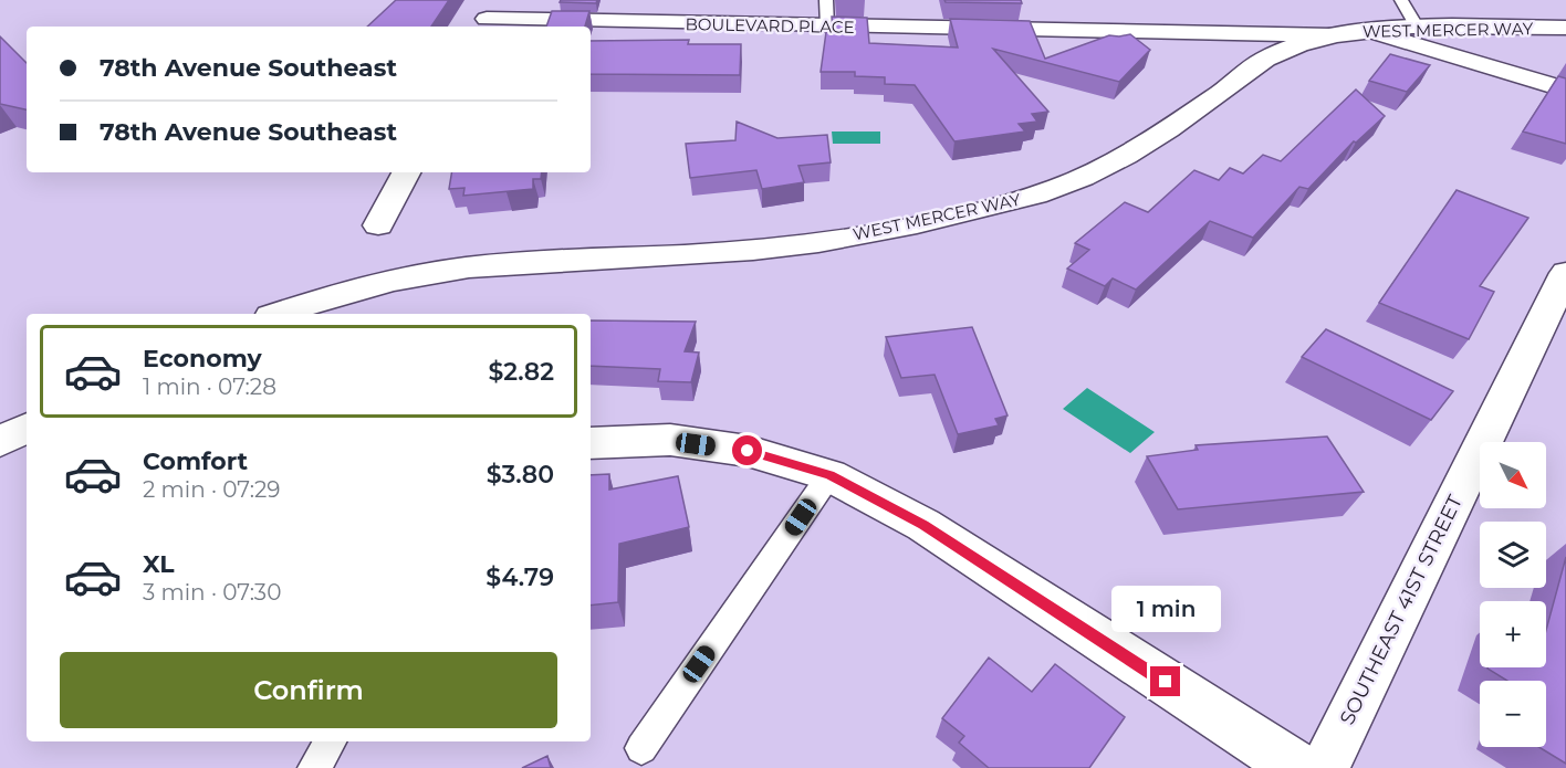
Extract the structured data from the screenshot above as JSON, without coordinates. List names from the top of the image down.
{
  "streets": {
    "street": ["BOULEVARD PLACE", "WEST MERCER WAY", "SOUTHEAST 41ST STREET"]
  },
  "crossings": [
    ["BOULEVARD PLACE", "WEST MERCER WAY"]
  ],
  "north": "bottom right",
  "page": {
    "banner": ["78th Avenue Southeast", "78th Avenue Southeast"],
    "list": [
      {
        "name": "Economy",
        "note": "1 min · 07:28",
        "value": "$2.82"
      },
      {
        "name": "Comfort",
        "note": "2 min · 07:29",
        "value": "$3.80"
      },
      {
        "name": "XL",
        "note": "3 min · 07:30",
        "value": "$4.79"
      }
    ],
    "map_buttons": ["+", "−"],
    "bubble": "1 min",
    "buttons": "Confirm"
  }
}
